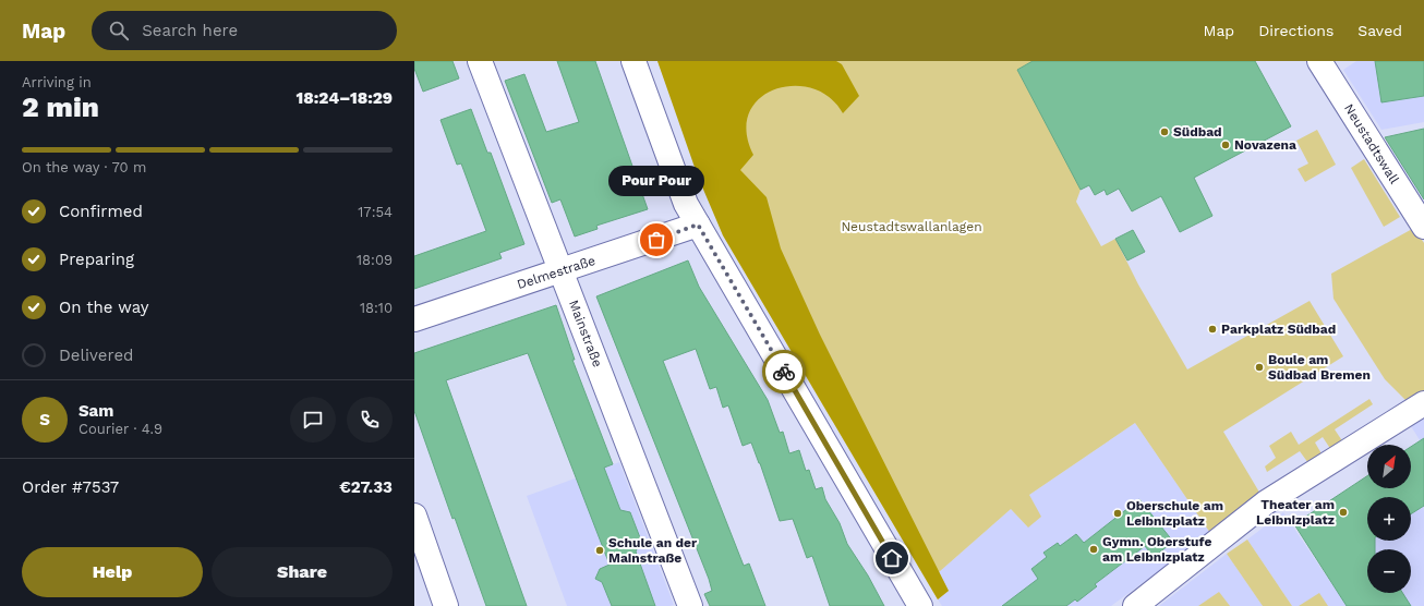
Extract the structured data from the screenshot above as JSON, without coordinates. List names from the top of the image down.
{
  "streets": {
    "street": ["Neustadtswall", "Delmestraße", "Mainstraße"]
  },
  "crossings": [
    ["Delmestraße", "Mainstraße"]
  ],
  "parks": ["Neustadtswallanlagen"],
  "places": [
    "Südbad",
    "Novazena",
    "Pour Pour",
    "Parkplatz Südbad",
    "Boule am Südbad Bremen",
    "Theater am Leibnizplatz",
    "Oberschule am Leibnizplatz",
    "Gymn. Oberstufe am Leibnizplatz",
    "Schule an der Mainstraße"
  ],
  "north": "top right",
  "page": {
    "header": "Map",
    "search": "Search here",
    "nav": ["Map", "Directions", "Saved"],
    "heading": ["2 min", "Arriving in", "18:24–18:29"],
    "panel": [
      "Sam",
      "Courier · 4.9",
      "Order #7537",
      "€27.33"
    ],
    "bar": "On the way · 70 m",
    "bubble": "Pour Pour",
    "list": [
      ["Confirmed", "17:54"],
      ["Preparing", "18:09"],
      ["On the way", "18:10"],
      "Delivered"
    ],
    "round": "S",
    "map_buttons": ["+", "−"],
    "buttons": ["Help", "Share"]
  }
}
